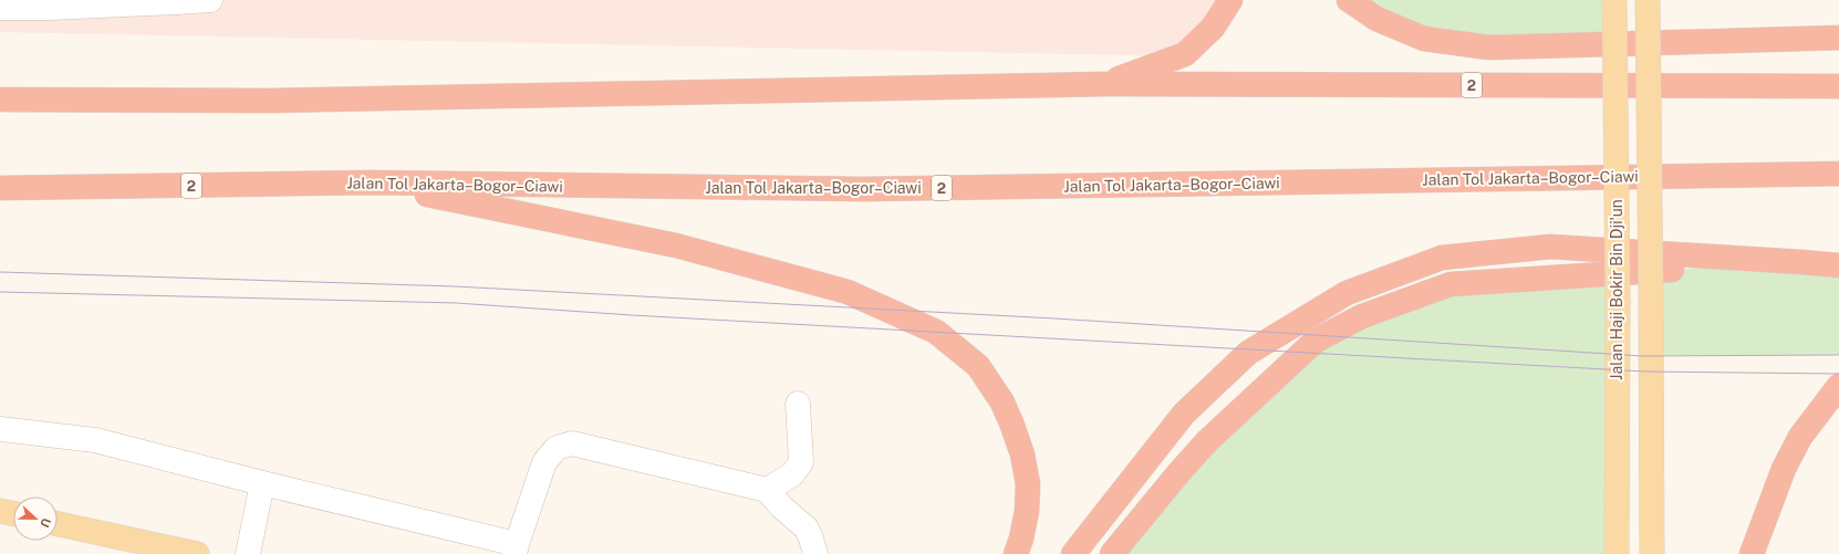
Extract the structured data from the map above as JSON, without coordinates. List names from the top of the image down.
{
  "streets": {
    "highway": ["2", "Jalan Tol Jakarta–Bogor–Ciawi"],
    "main road": ["Jalan Haji Bokir Bin Dji'un"]
  },
  "north": "right"
}
